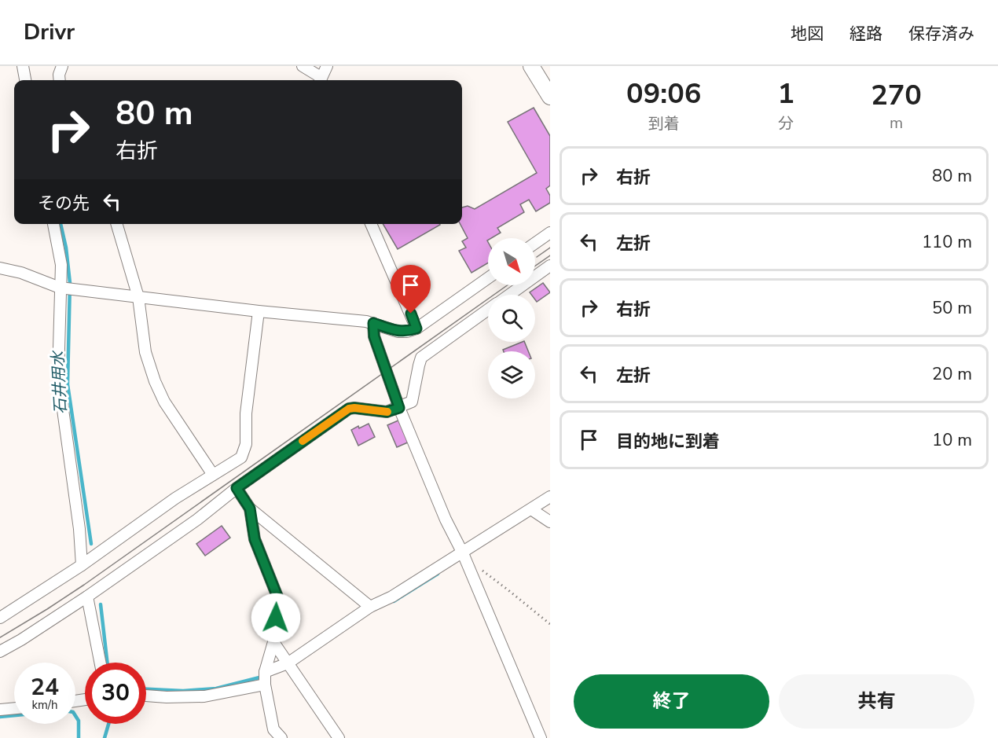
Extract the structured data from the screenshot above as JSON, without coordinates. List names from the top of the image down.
{
  "water": ["石井用水"],
  "north": "bottom right",
  "page": {
    "header": "Drivr",
    "nav": ["地図", "経路", "保存済み"],
    "eta": [
      "09:06",
      "到着",
      "1",
      "分",
      "270",
      "m"
    ],
    "turn": ["80 m", "右折"],
    "list": [
      {
        "name": "右折",
        "value": "80 m"
      },
      {
        "name": "左折",
        "value": "110 m"
      },
      {
        "name": "右折",
        "value": "50 m"
      },
      {
        "name": "左折",
        "value": "20 m"
      },
      {
        "name": "目的地に到着",
        "value": "10 m"
      }
    ],
    "then": "その先",
    "speed": "24 km/h",
    "limit": "30",
    "buttons": ["終了", "共有"]
  }
}
